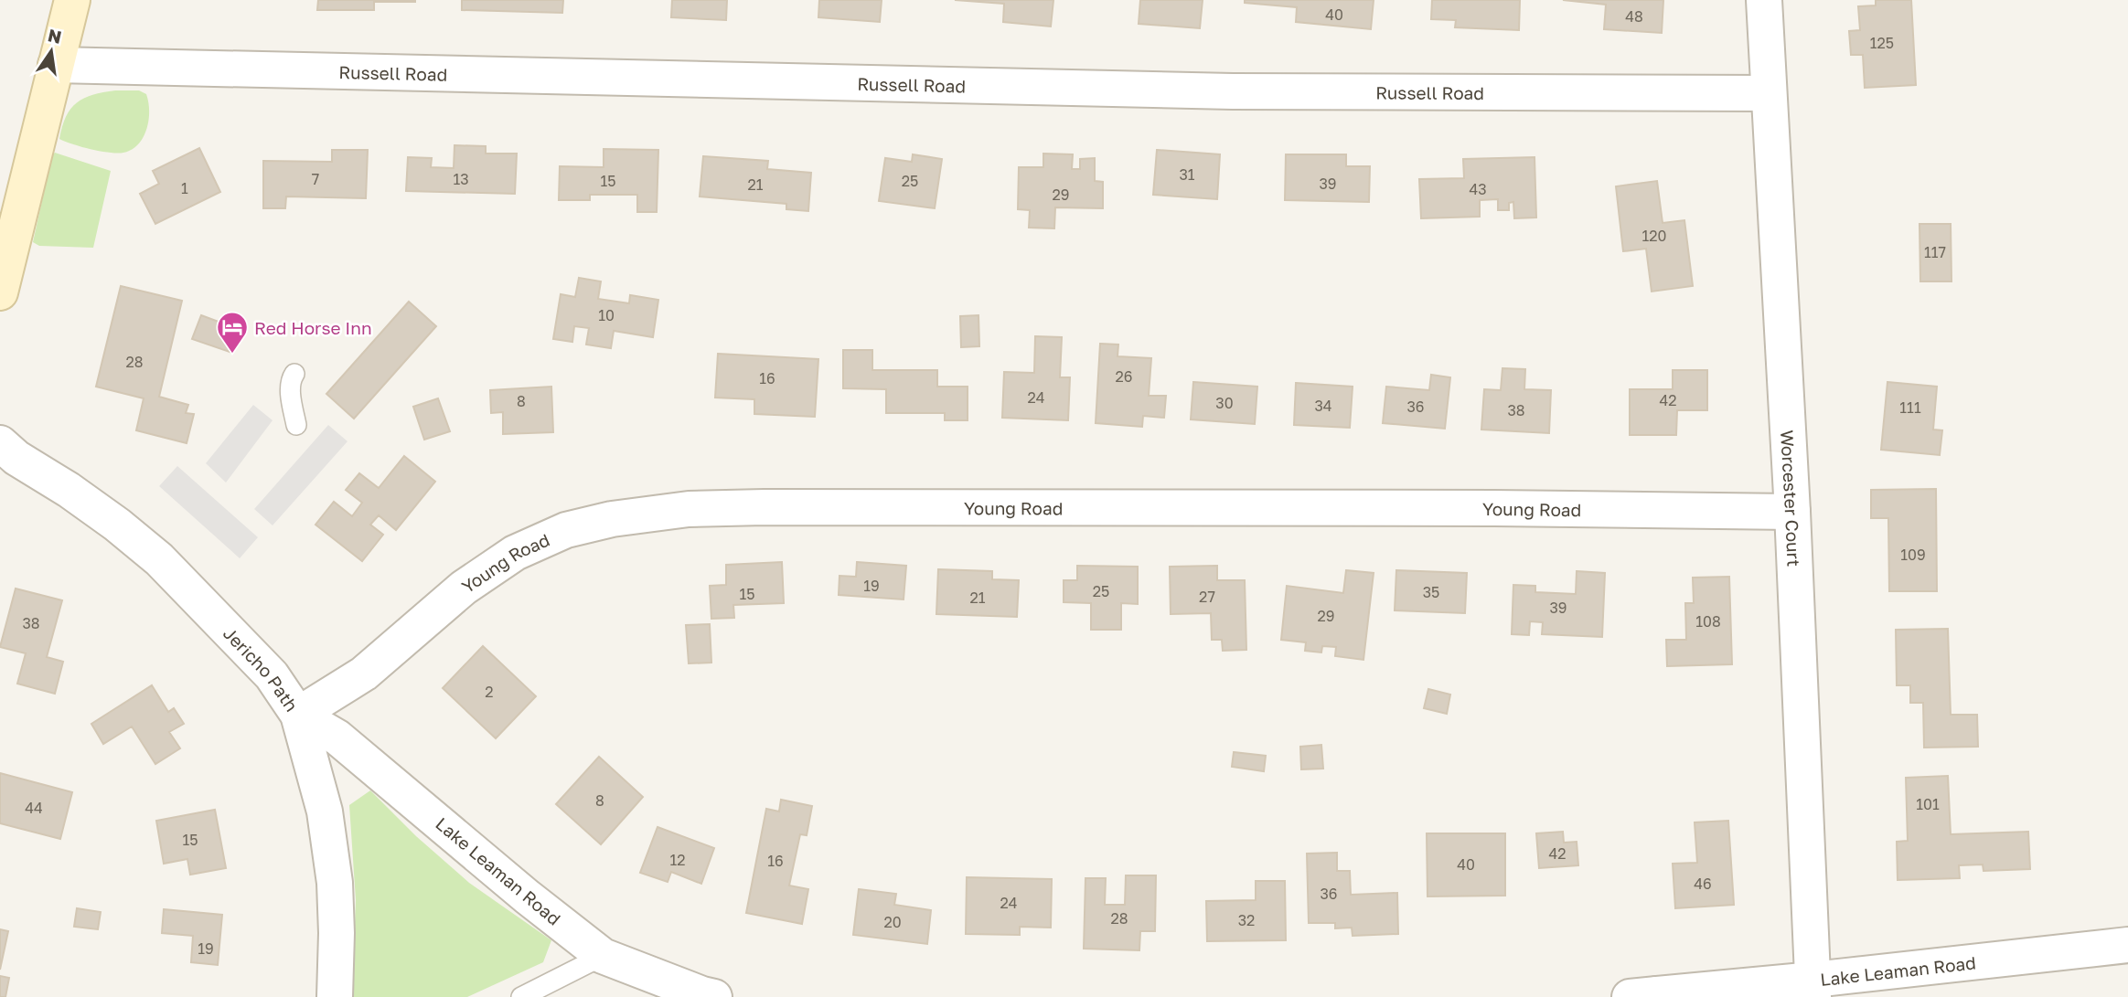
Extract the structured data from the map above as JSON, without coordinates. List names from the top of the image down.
{
  "streets": {
    "street": [
      "Russell Road",
      "Worcester Court",
      "Young Road",
      "Jericho Path",
      "Lake Leaman Road"
    ]
  },
  "crossings": [
    ["Russell Road", "Worcester Court"],
    ["Worcester Court", "Young Road"],
    ["Worcester Court", "Lake Leaman Road"],
    ["Young Road", "Jericho Path"],
    ["Young Road", "Lake Leaman Road"],
    ["Jericho Path", "Lake Leaman Road"]
  ],
  "places": {
    "hotel": ["Red Horse Inn"]
  },
  "house_numbers": [
    "40",
    "48",
    "125",
    "31",
    "7",
    "13",
    "15",
    "25",
    "39",
    "21",
    "1",
    "43",
    "29",
    "120",
    "117",
    "10",
    "28",
    "26",
    "16",
    "24",
    "42",
    "8",
    "30",
    "34",
    "36",
    "111",
    "38",
    "109",
    "19",
    "25",
    "35",
    "15",
    "27",
    "21",
    "39",
    "29",
    "108",
    "38",
    "2",
    "8",
    "101",
    "44",
    "15",
    "42",
    "12",
    "16",
    "40",
    "46",
    "36",
    "24",
    "28",
    "32",
    "20",
    "19"
  ],
  "north": "top"
}
